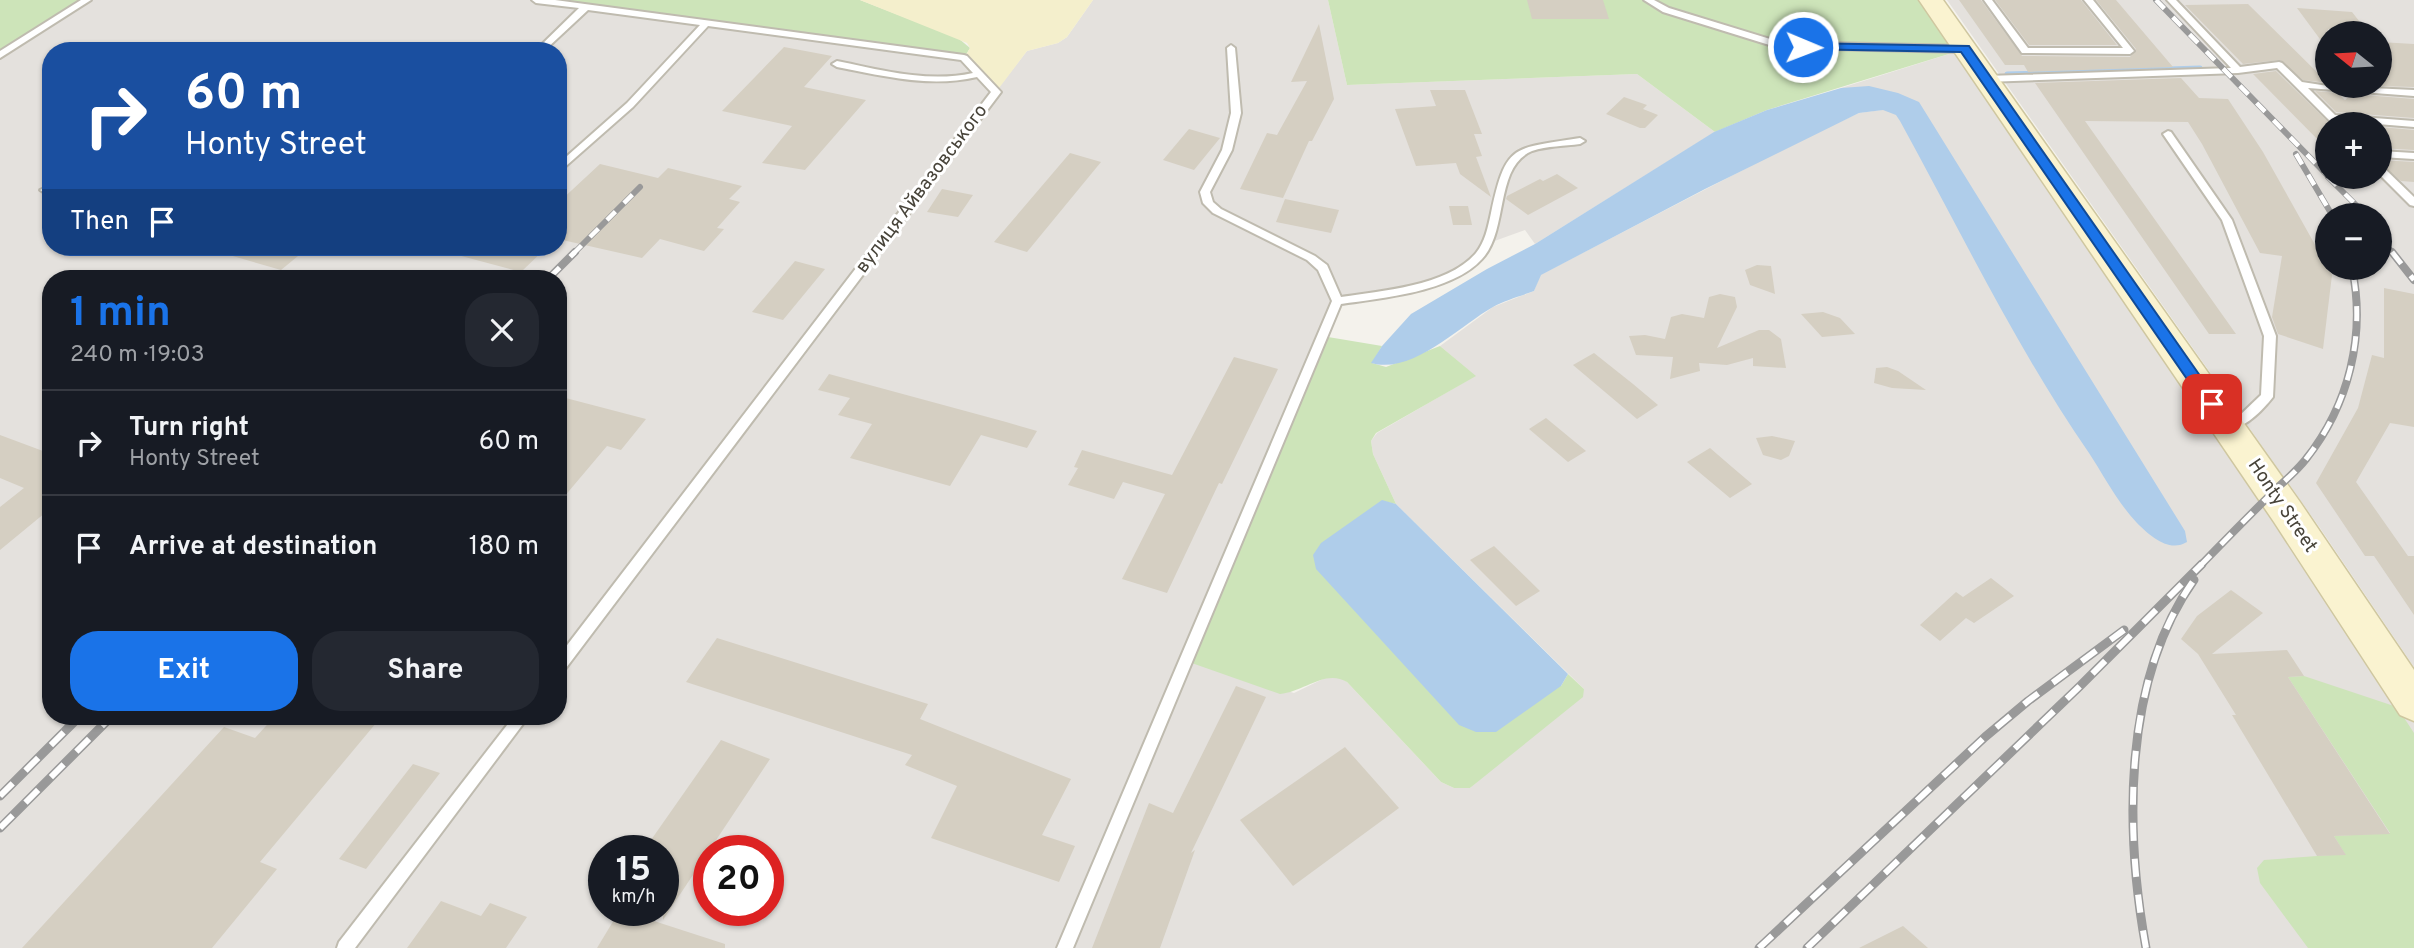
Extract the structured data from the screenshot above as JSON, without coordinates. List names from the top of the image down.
{
  "streets": {
    "street": ["Honty Street"],
    "lane": ["вулиця Айвазовського"]
  },
  "north": "left",
  "page": {
    "map_buttons": ["+", "−"],
    "turn": ["60 m", "Honty Street"],
    "then": "Then",
    "heading": ["1 min", "240 m · 19:03"],
    "list": [
      {
        "name": "Turn right",
        "note": "Honty Street",
        "value": "60 m"
      },
      {
        "name": "Arrive at destination",
        "value": "180 m"
      }
    ],
    "buttons": ["Exit", "Share"],
    "speed": "15 km/h",
    "limit": "20"
  }
}
